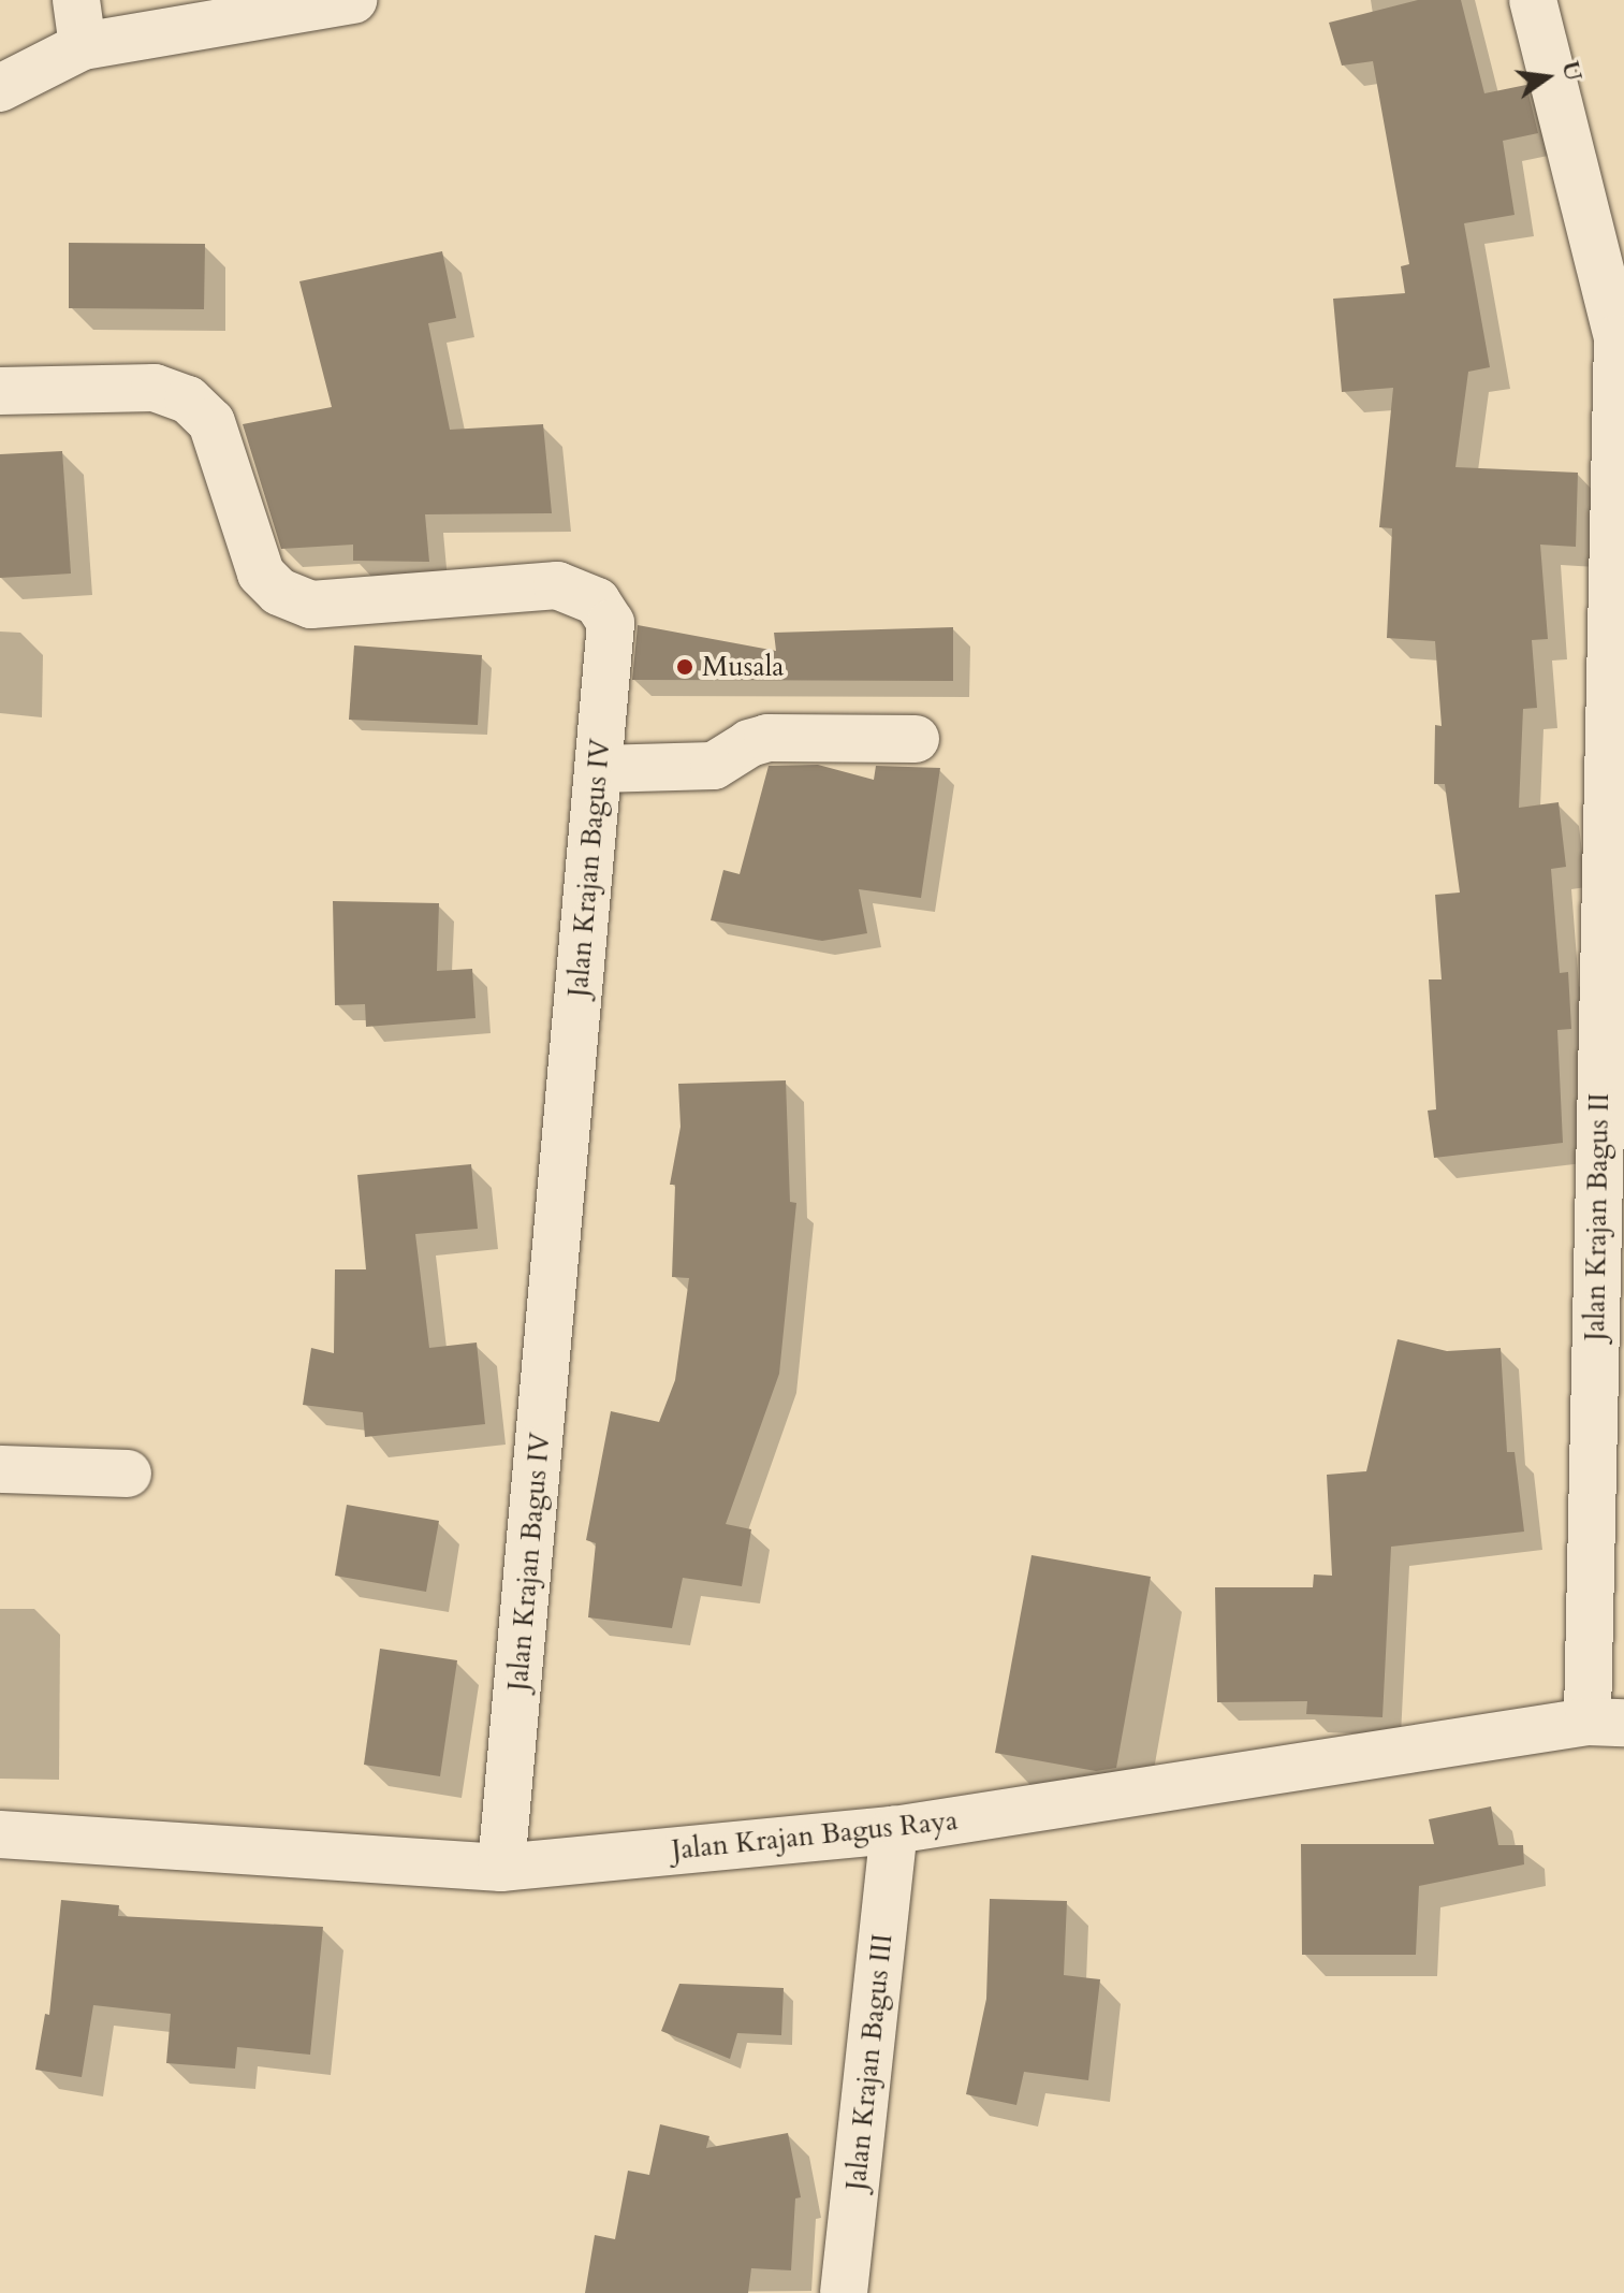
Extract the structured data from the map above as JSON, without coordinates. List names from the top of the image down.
{
  "streets": {
    "street": [
      "Jalan Krajan Bagus IV",
      "Jalan Krajan Bagus II",
      "Jalan Krajan Bagus Raya",
      "Jalan Krajan Bagus III"
    ]
  },
  "crossings": [
    ["Jalan Krajan Bagus IV", "Jalan Krajan Bagus Raya"],
    ["Jalan Krajan Bagus II", "Jalan Krajan Bagus Raya"],
    ["Jalan Krajan Bagus Raya", "Jalan Krajan Bagus III"]
  ],
  "places": ["Musala"],
  "north": "right"
}
